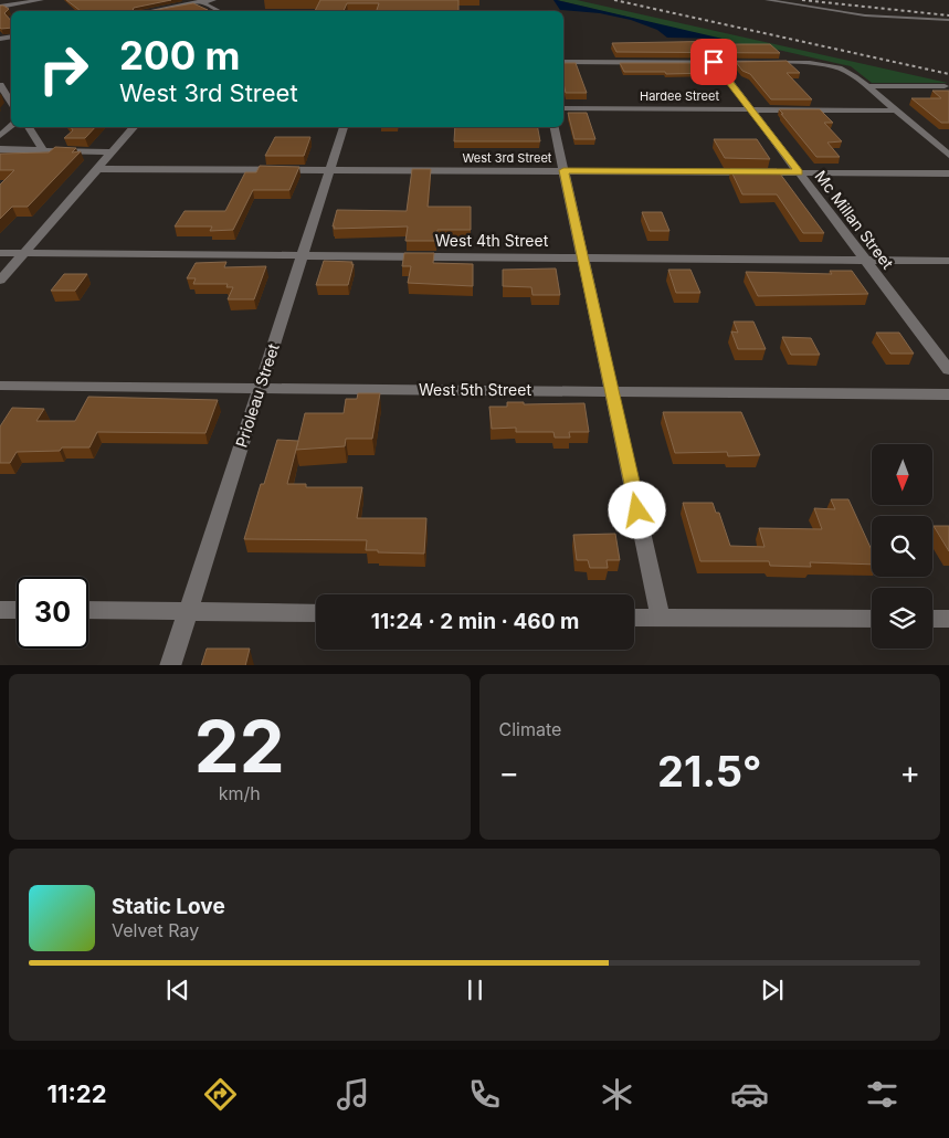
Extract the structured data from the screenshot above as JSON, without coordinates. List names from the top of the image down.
{
  "streets": {
    "street": [
      "Hardee Street",
      "West 3rd Street",
      "Mc Millan Street",
      "West 4th Street",
      "West 5th Street",
      "Prioleau Street"
    ]
  },
  "crossings": [
    ["Hardee Street", "Mc Millan Street"],
    ["West 3rd Street", "Mc Millan Street"],
    ["West 3rd Street", "Prioleau Street"],
    ["Mc Millan Street", "West 4th Street"],
    ["West 4th Street", "Prioleau Street"],
    ["West 5th Street", "Prioleau Street"]
  ],
  "north": "bottom",
  "page": {
    "turn": ["200 m", "West 3rd Street"],
    "limit": "30",
    "trip": "11:24 · 2 min · 460 m",
    "tile": [
      ["22", "km/h"],
      "Climate"
    ],
    "heat": ["−", "21.5°", "+"],
    "song": ["Static Love", "Velvet Ray"],
    "tabs": "11:22"
  }
}
